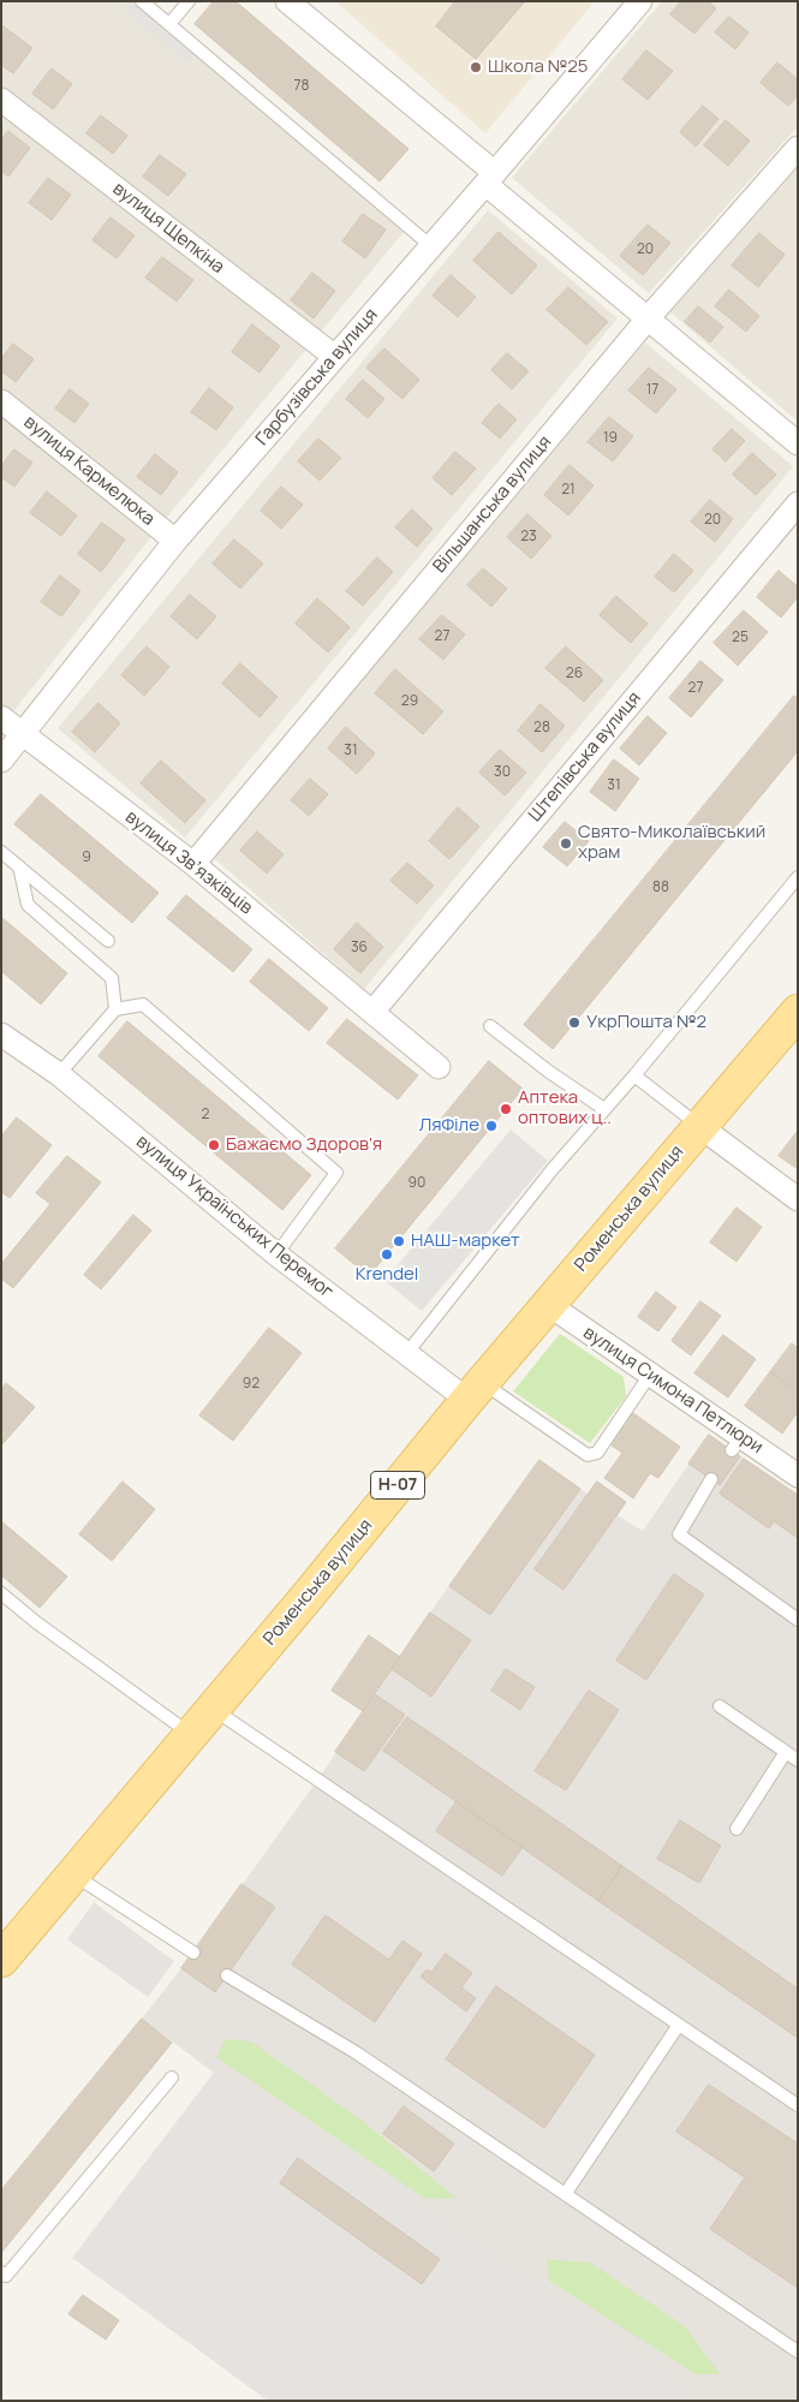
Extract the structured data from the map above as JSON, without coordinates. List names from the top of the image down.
{
  "streets": {
    "main road": ["Роменська вулиця", "Н-07"],
    "street": [
      "вулиця Щепкіна",
      "Гарбузівська вулиця",
      "вулиця Кармелюка",
      "Вільшанська вулиця",
      "Штепівська вулиця",
      "вулиця Звʼязківців",
      "вулиця Українських Перемог",
      "вулиця Симона Петлюри"
    ]
  },
  "crossings": [
    ["вулиця Щепкіна", "Гарбузівська вулиця"],
    ["Гарбузівська вулиця", "вулиця Кармелюка"],
    ["Гарбузівська вулиця", "вулиця Звʼязківців"],
    ["Вільшанська вулиця", "вулиця Звʼязківців"],
    ["Штепівська вулиця", "вулиця Звʼязківців"],
    ["Роменська вулиця", "вулиця Українських Перемог"],
    ["Роменська вулиця", "вулиця Симона Петлюри"]
  ],
  "places": [
    "Школа №25",
    "Свято-Миколаївський храм",
    "УкрПошта №2",
    "Аптека оптових ц..",
    "ЛяФіле",
    "Бажаємо Здоров'я",
    "НАШ-маркет",
    "Krendel"
  ],
  "house_numbers": [
    "78",
    "20",
    "17",
    "19",
    "21",
    "20",
    "23",
    "27",
    "25",
    "26",
    "27",
    "29",
    "28",
    "31",
    "30",
    "31",
    "9",
    "88",
    "36",
    "2",
    "90",
    "92"
  ]
}
